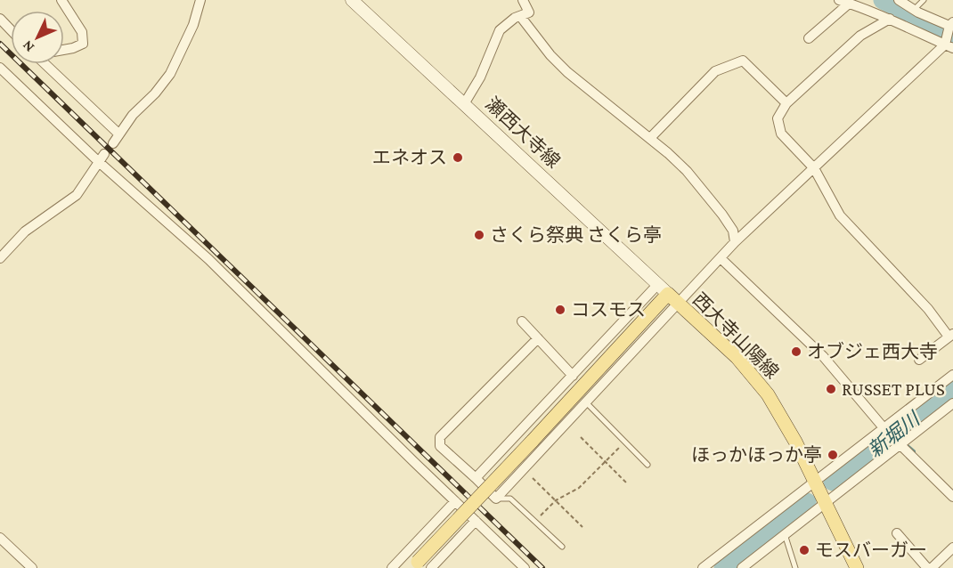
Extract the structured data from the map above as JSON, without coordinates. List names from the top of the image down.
{
  "streets": {
    "main road": ["瀬西大寺線", "西大寺山陽線"]
  },
  "crossings": [
    ["瀬西大寺線", "西大寺山陽線"]
  ],
  "water": ["新堀川"],
  "places": [
    "エネオス",
    "さくら祭典 さくら亭",
    "コスモス",
    "オブジェ西大寺",
    "RUSSET PLUS",
    "ほっかほっか亭",
    "モスバーガー"
  ],
  "north": "bottom left"
}
